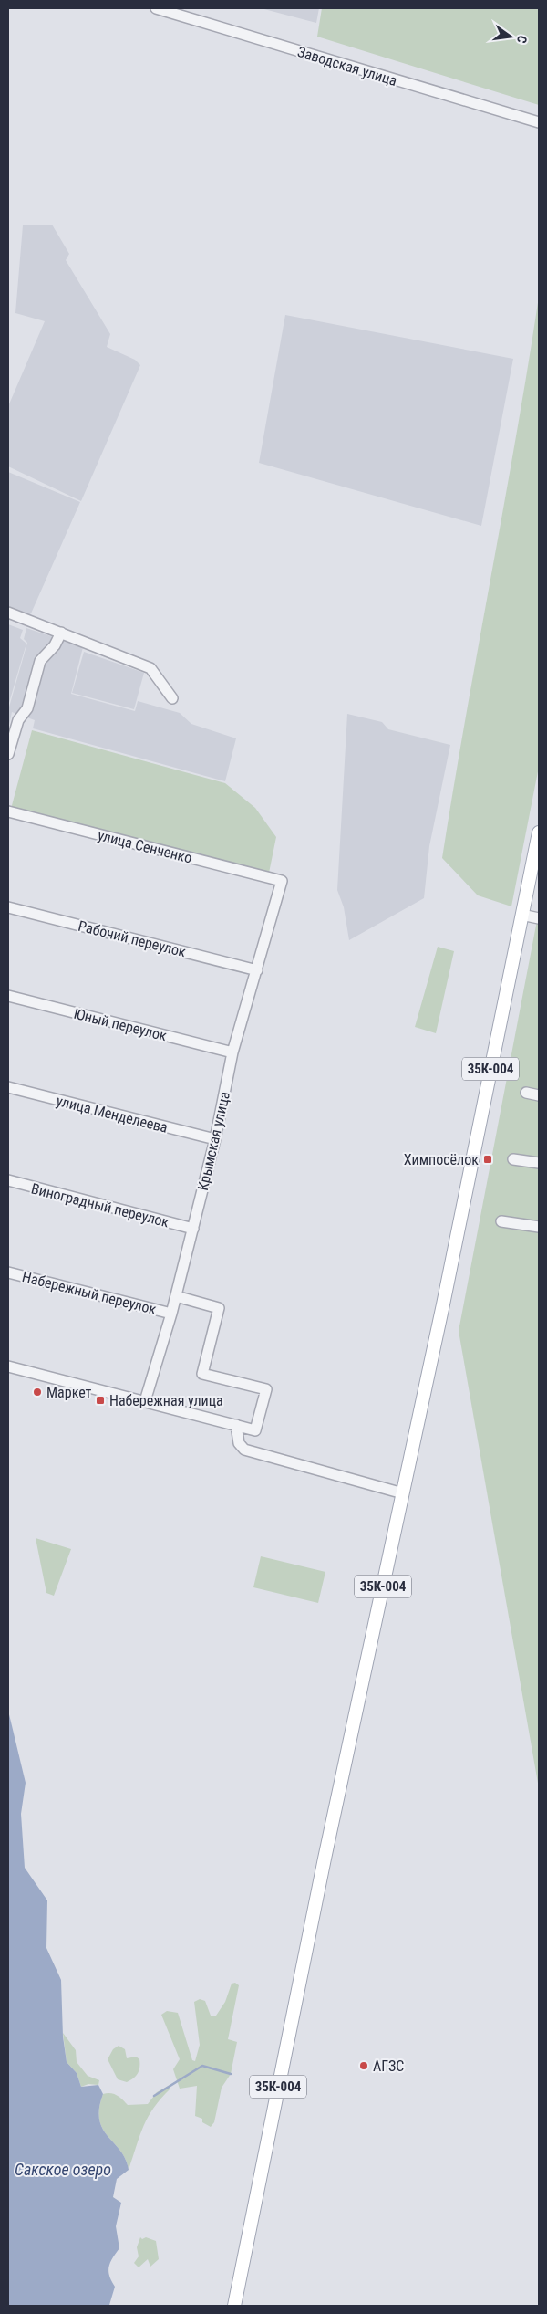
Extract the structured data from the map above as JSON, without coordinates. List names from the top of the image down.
{
  "streets": {
    "main road": ["35К-004"],
    "street": [
      "Заводская улица",
      "улица Сенченко",
      "Рабочий переулок",
      "Юный переулок",
      "улица Менделеева",
      "Крымская улица",
      "Виноградный переулок",
      "Набережный переулок"
    ]
  },
  "crossings": [
    ["улица Сенченко", "Крымская улица"],
    ["Рабочий переулок", "Крымская улица"],
    ["Юный переулок", "Крымская улица"],
    ["улица Менделеева", "Крымская улица"],
    ["Крымская улица", "Виноградный переулок"],
    ["Крымская улица", "Набережный переулок"]
  ],
  "water": ["Сакское озеро"],
  "places": {
    "transit": ["Химпосёлок", "Набережная улица"],
    "other": ["Маркет", "АГЗС"]
  },
  "north": "right"
}
